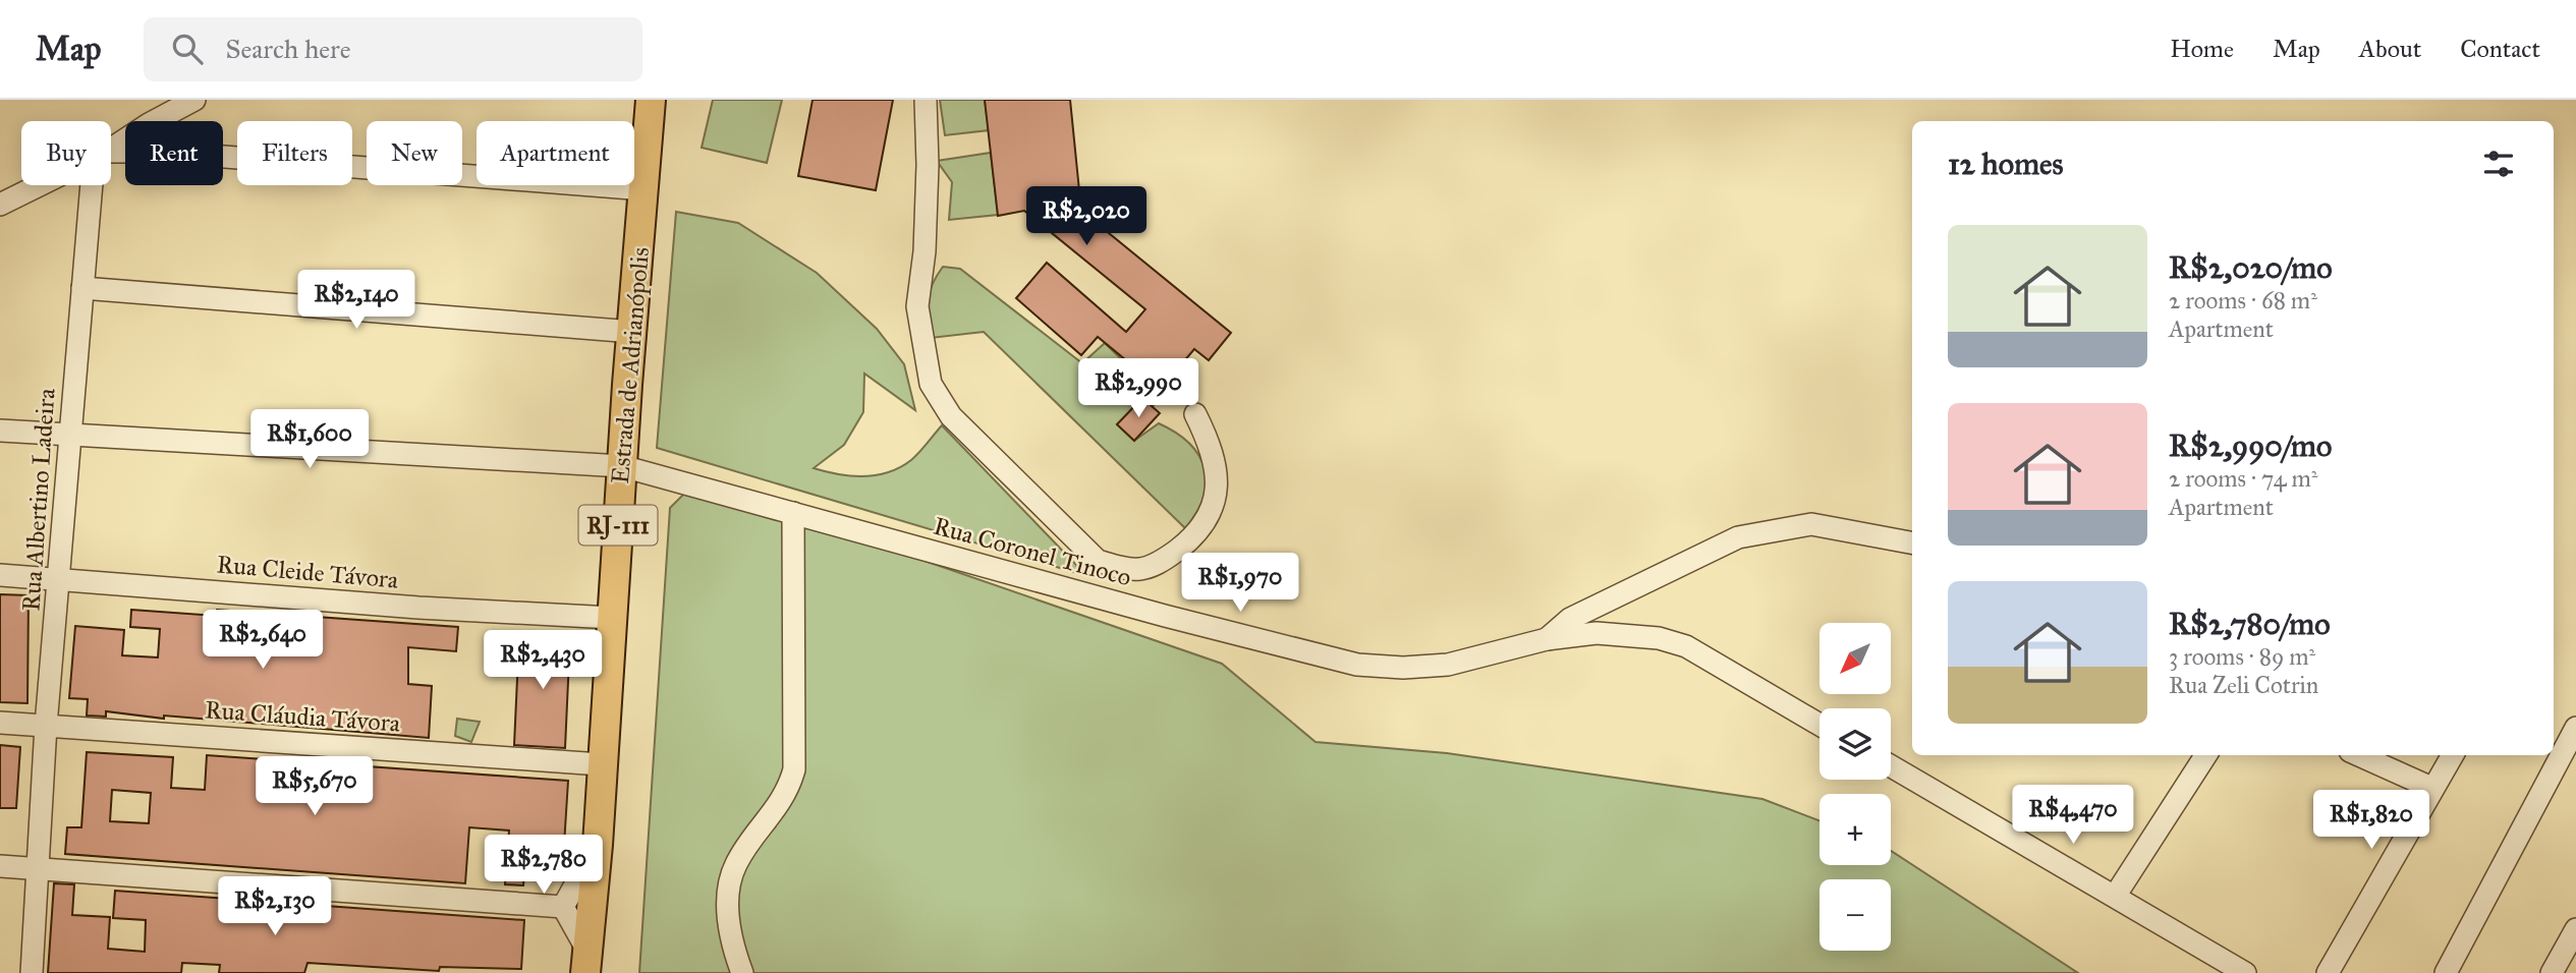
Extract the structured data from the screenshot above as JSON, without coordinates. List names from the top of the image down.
{
  "streets": {
    "main road": ["Estrada de Adrianópolis", "RJ-111"],
    "street": [
      "Rua Albertino Ladeira",
      "Rua Coronel Tinoco",
      "Rua Cleide Távora",
      "Rua Cláudia Távora"
    ]
  },
  "crossings": [
    ["Estrada de Adrianópolis", "Rua Coronel Tinoco"],
    ["Estrada de Adrianópolis", "Rua Cleide Távora"],
    ["Estrada de Adrianópolis", "Rua Cláudia Távora"],
    ["Rua Albertino Ladeira", "Rua Coronel Tinoco"],
    ["Rua Albertino Ladeira", "Rua Cleide Távora"],
    ["Rua Albertino Ladeira", "Rua Cláudia Távora"]
  ],
  "north": "bottom left",
  "page": {
    "header": "Map",
    "search": "Search here",
    "nav": [
      "Home",
      "Map",
      "About",
      "Contact"
    ],
    "chip": [
      "Buy",
      "Rent",
      "Filters",
      "New",
      "Apartment"
    ],
    "heading": "12 homes",
    "price": [
      "R$2,020",
      "R$2,140",
      "R$2,990",
      "R$1,600",
      "R$1,970",
      "R$2,640",
      "R$2,430",
      "R$5,670",
      "R$4,470",
      "R$1,820",
      "R$2,780",
      "R$2,130"
    ],
    "list": [
      {
        "name": "R$2,020/mo",
        "note": "2 rooms · 68 m² · Apartment"
      },
      {
        "name": "R$2,990/mo",
        "note": "2 rooms · 74 m² · Apartment"
      },
      {
        "name": "R$2,780/mo",
        "note": "3 rooms · 89 m² · Rua Zeli Cotrin"
      }
    ],
    "map_buttons": ["+", "−"]
  }
}
